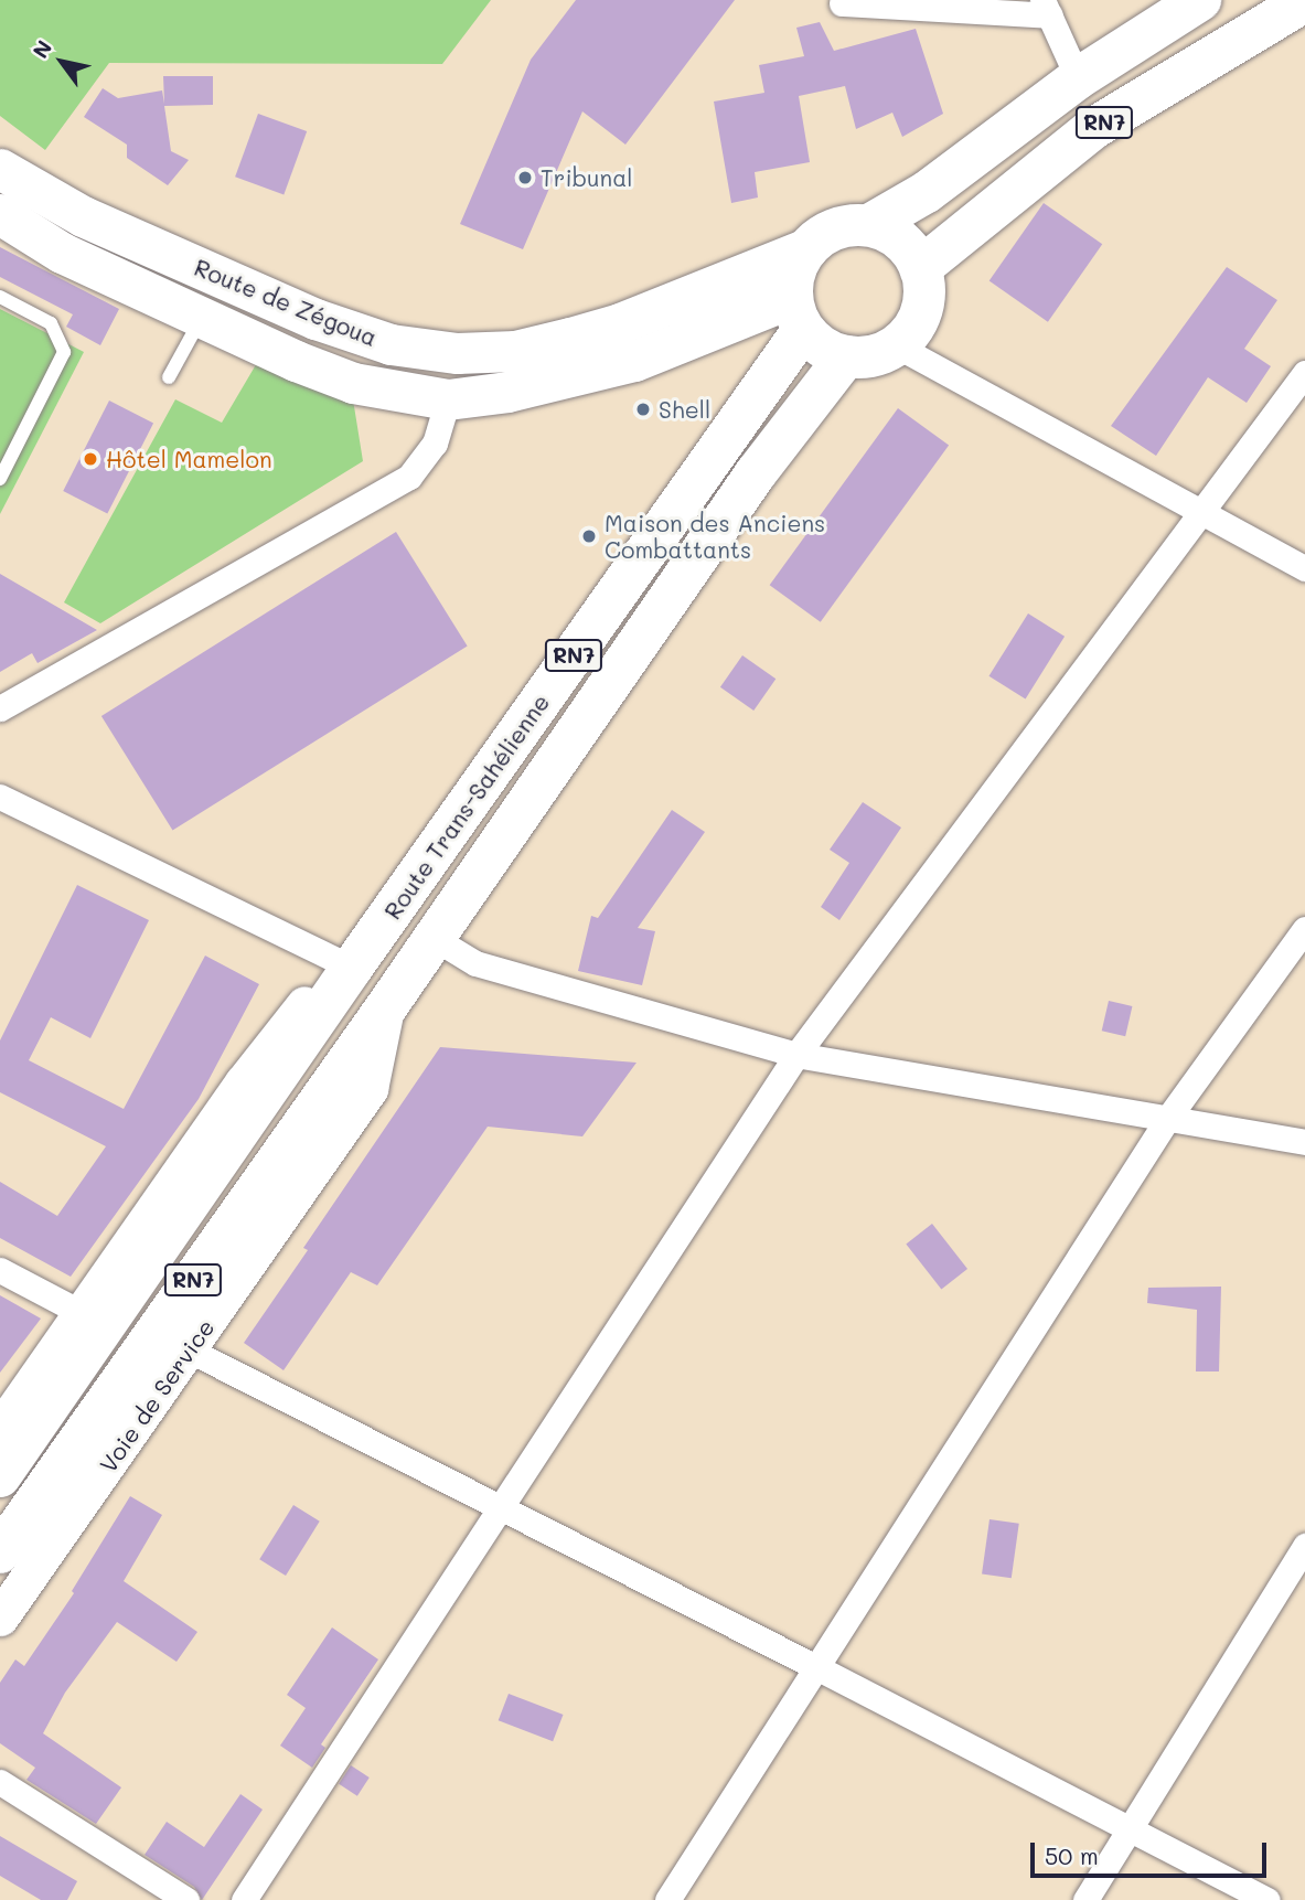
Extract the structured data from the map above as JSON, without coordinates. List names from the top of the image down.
{
  "streets": {
    "highway": ["RN7", "Route Trans-Sahélienne"],
    "main road": ["Route de Zégoua", "Voie de Service"]
  },
  "crossings": [
    ["RN7", "Route de Zégoua"],
    ["RN7", "Route Trans-Sahélienne"],
    ["RN7", "Voie de Service"],
    ["Route de Zégoua", "Route Trans-Sahélienne"],
    ["Route Trans-Sahélienne", "Voie de Service"]
  ],
  "places": [
    "Tribunal",
    "Shell",
    "Hôtel Mamelon",
    "Maison des Anciens Combattants"
  ],
  "scale_bar": "50 m",
  "north": "top left"
}
